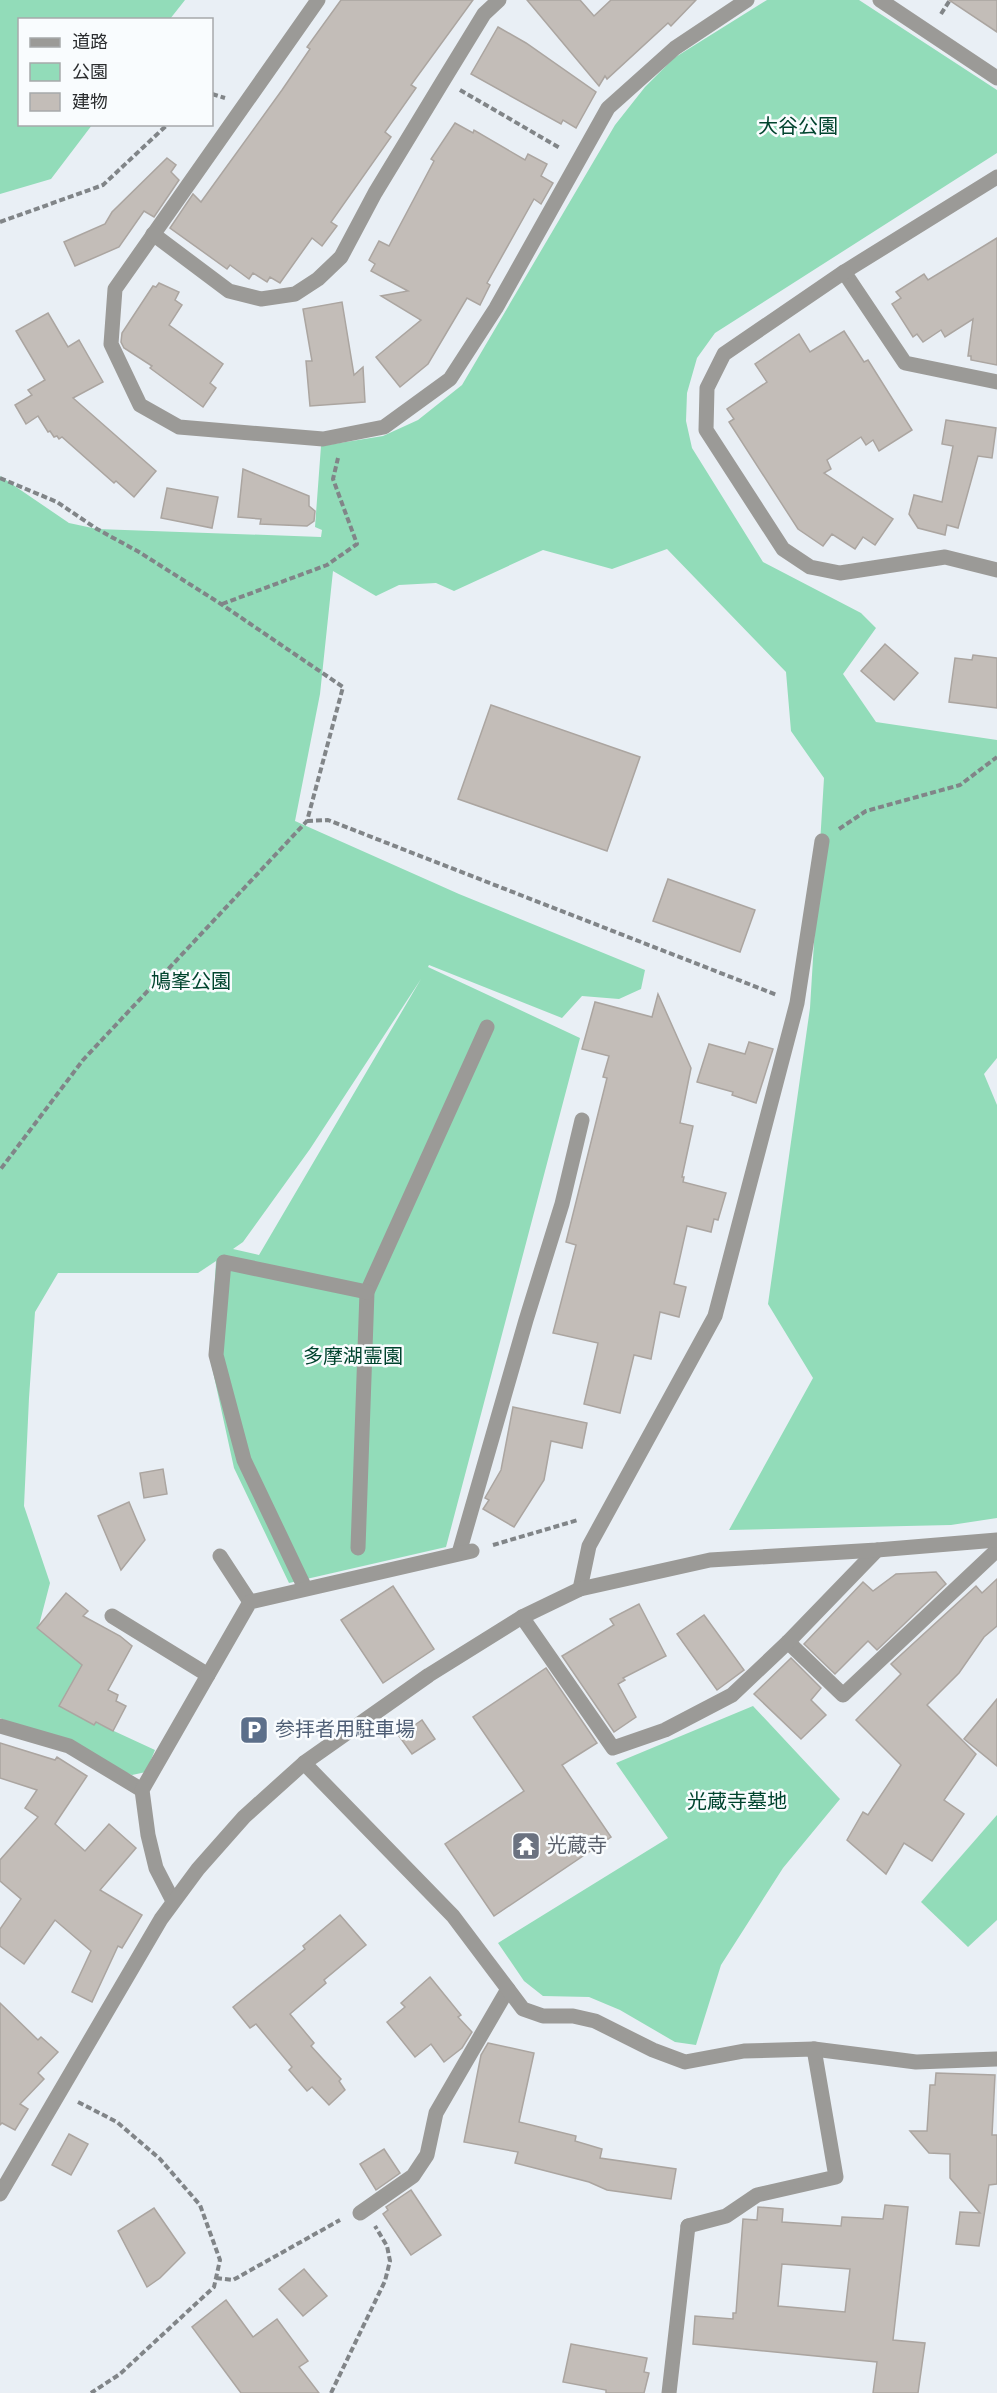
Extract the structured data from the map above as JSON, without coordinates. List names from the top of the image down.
{
  "parks": [
    "大谷公園",
    "鳩峯公園",
    "多摩湖霊園",
    "光蔵寺墓地"
  ],
  "places": {
    "parking": ["参拝者用駐車場"],
    "temple": ["光蔵寺"]
  },
  "legend": ["道路", "公園", "建物"]
}
